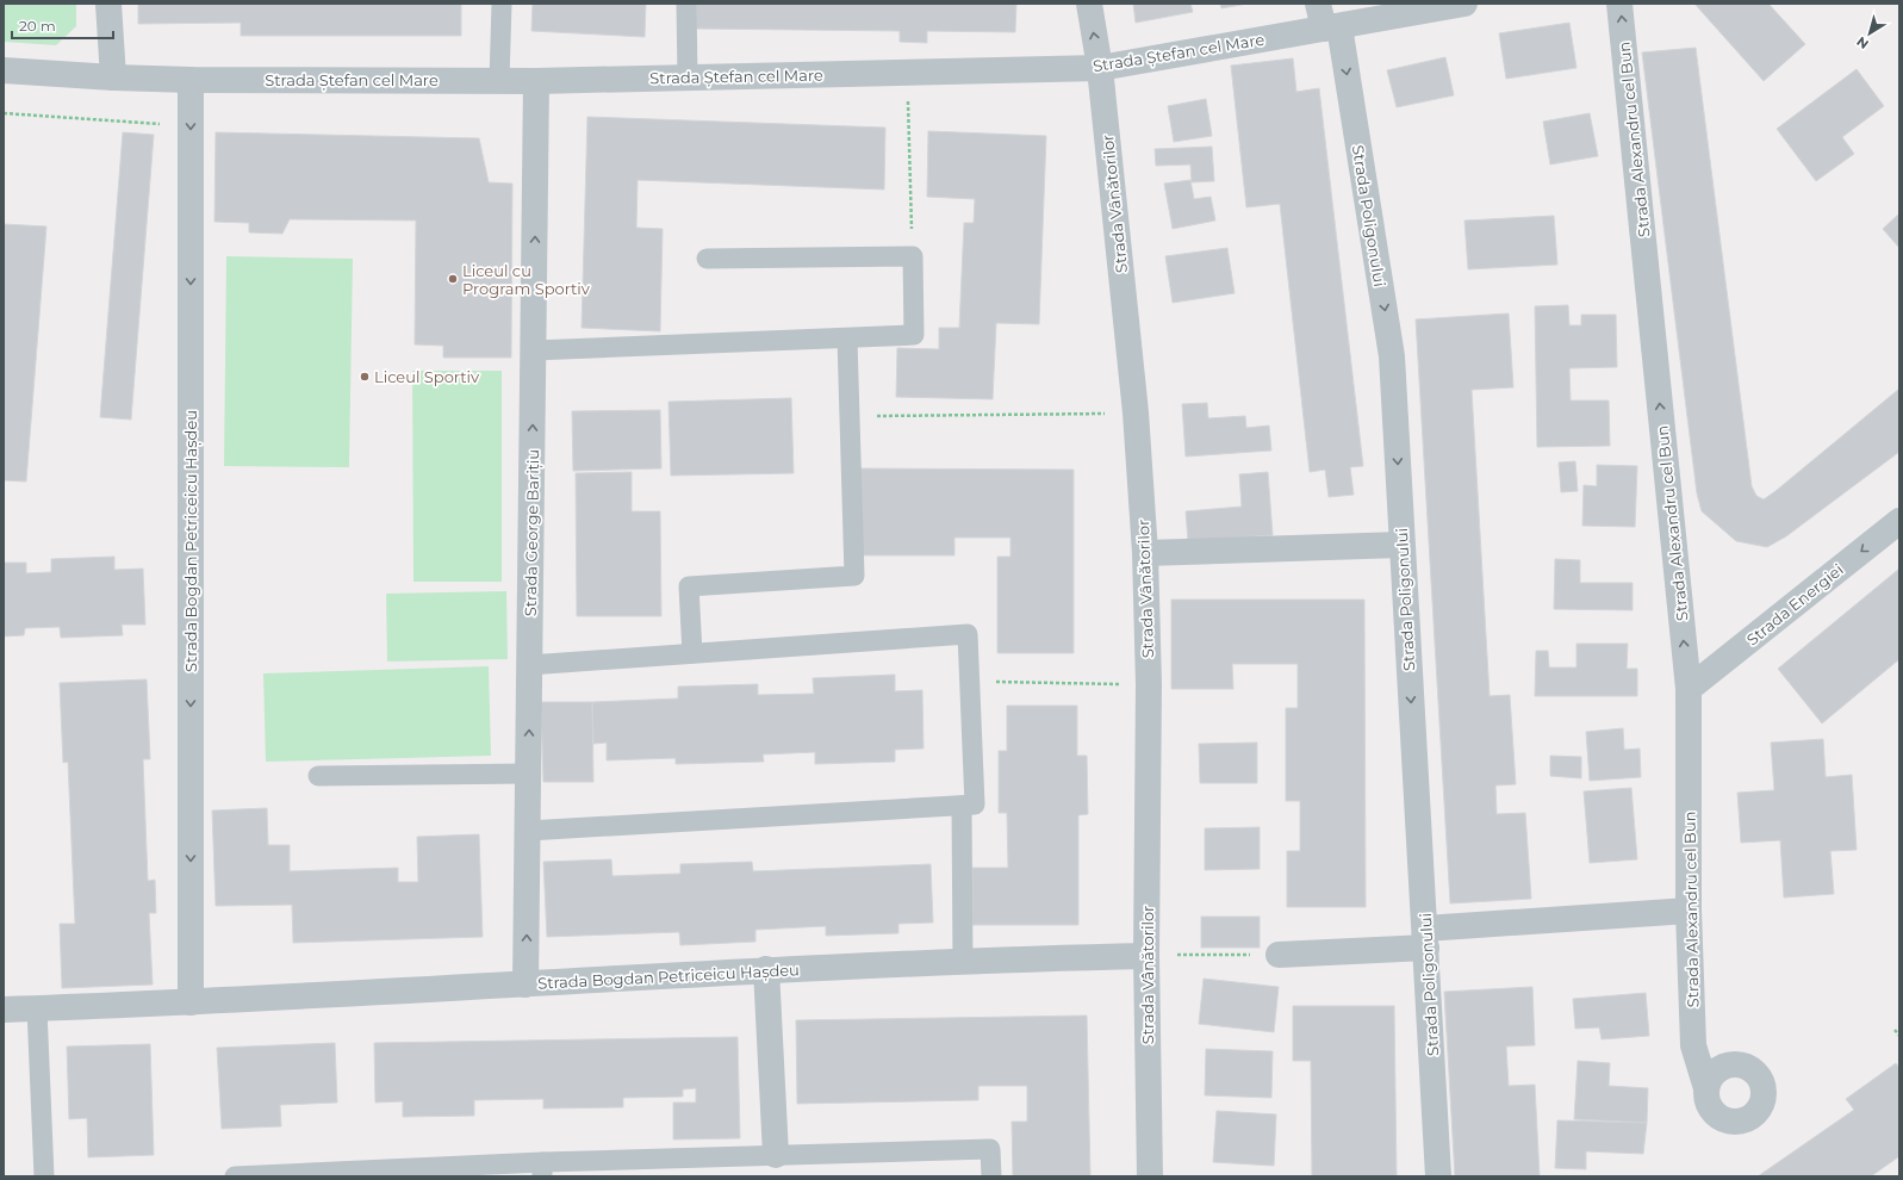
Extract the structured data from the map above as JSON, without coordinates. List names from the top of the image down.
{
  "streets": {
    "street": [
      "Strada Ștefan cel Mare",
      "Strada Alexandru cel Bun",
      "Strada Vânătorilor",
      "Strada Poligonului",
      "Strada George Barițiu",
      "Strada Bogdan Petriceicu Hașdeu",
      "Strada Energiei"
    ]
  },
  "crossings": [
    ["Strada Ștefan cel Mare", "Strada Vânătorilor"],
    ["Strada Ștefan cel Mare", "Strada Poligonului"],
    ["Strada Ștefan cel Mare", "Strada George Barițiu"],
    ["Strada Ștefan cel Mare", "Strada Bogdan Petriceicu Hașdeu"],
    ["Strada Alexandru cel Bun", "Strada Energiei"],
    ["Strada Vânătorilor", "Strada Bogdan Petriceicu Hașdeu"],
    ["Strada George Barițiu", "Strada Bogdan Petriceicu Hașdeu"]
  ],
  "one_way": [
    "Strada Alexandru cel Bun",
    "Strada Poligonului",
    "Strada George Barițiu",
    "Strada Bogdan Petriceicu Hașdeu",
    "Strada Energiei"
  ],
  "places": ["Liceul cu Program Sportiv", "Liceul Sportiv"],
  "scale_bar": "20 m",
  "north": "bottom left"
}
